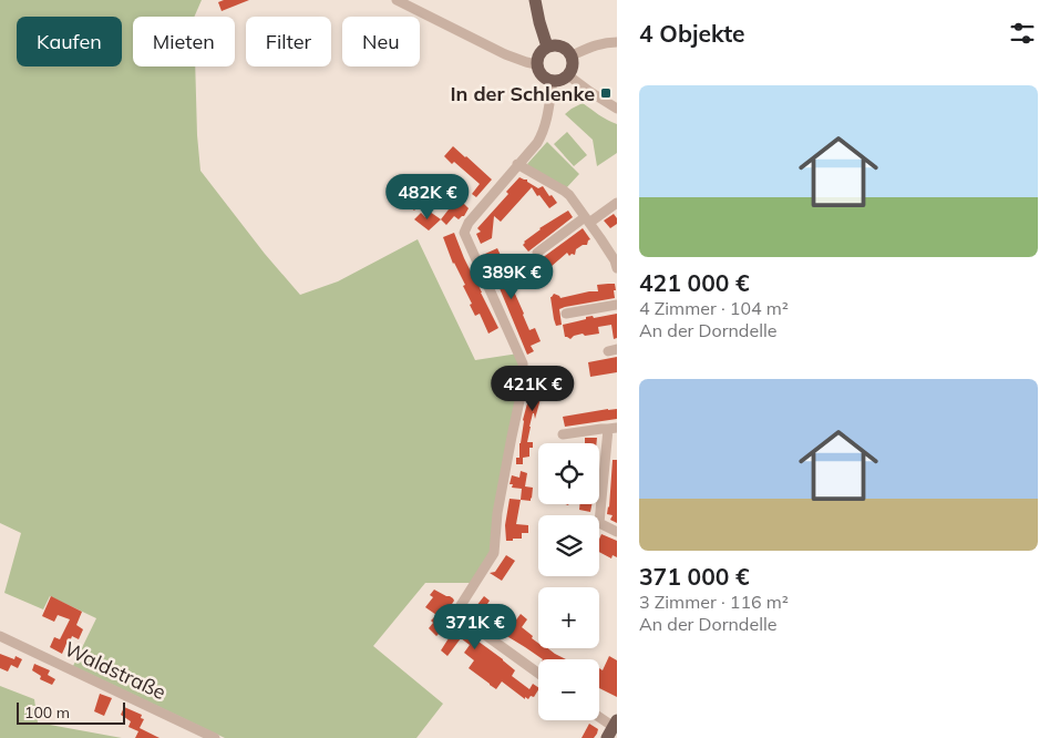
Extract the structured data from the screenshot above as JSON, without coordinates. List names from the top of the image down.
{
  "streets": {
    "street": ["Waldstraße"]
  },
  "places": {
    "transit": ["In der Schlenke"]
  },
  "scale_bar": "100 m",
  "page": {
    "heading": "4 Objekte",
    "chip": [
      "Kaufen",
      "Mieten",
      "Filter",
      "Neu"
    ],
    "list": [
      {
        "name": "421 000 €",
        "note": "4 Zimmer · 104 m² · An der Dorndelle"
      },
      {
        "name": "371 000 €",
        "note": "3 Zimmer · 116 m² · An der Dorndelle"
      }
    ],
    "price": [
      "482K €",
      "389K €",
      "421K €",
      "371K €"
    ],
    "map_buttons": ["+", "−"],
    "scale": "100 m"
  }
}
